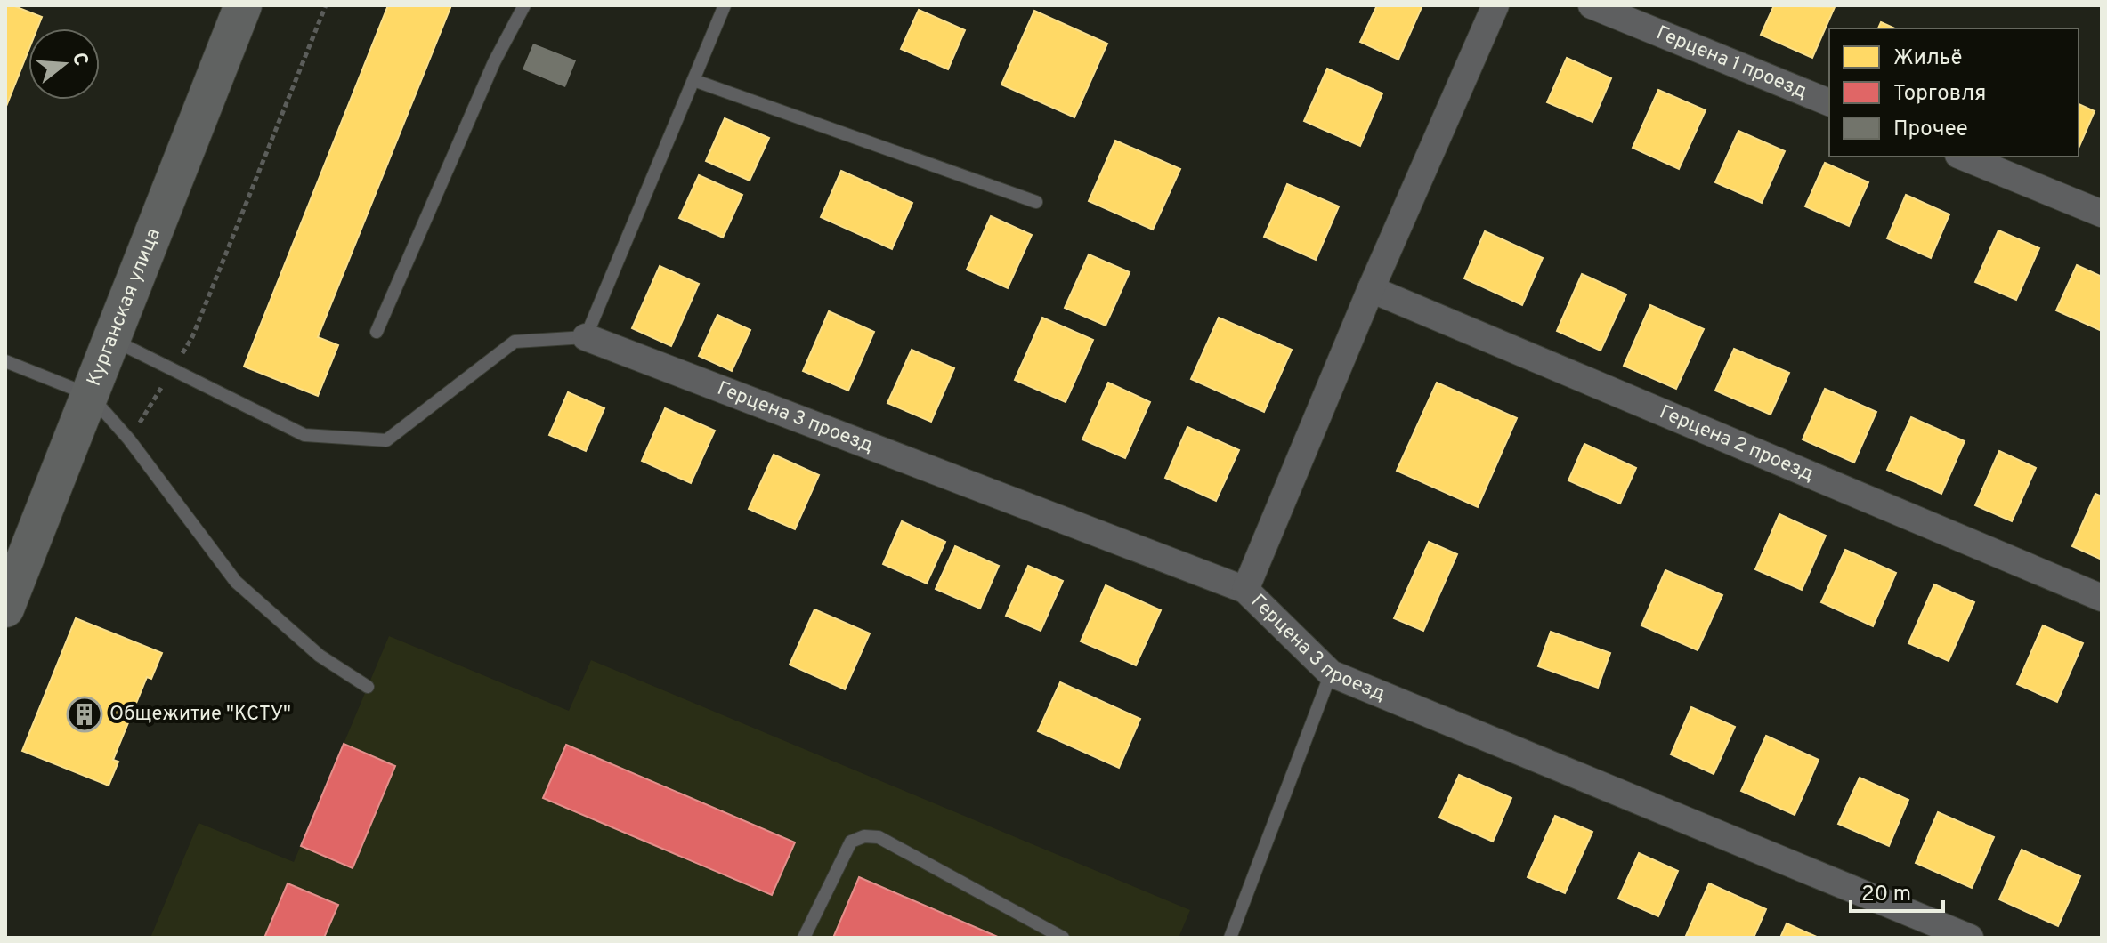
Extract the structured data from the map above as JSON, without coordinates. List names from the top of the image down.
{
  "streets": {
    "street": [
      "Герцена 1 проезд",
      "Курганская улица",
      "Герцена 3 проезд",
      "Герцена 2 проезд"
    ]
  },
  "places": {
    "building": ["Общежитие \"КСТУ\""]
  },
  "legend": ["Жильё", "Торговля", "Прочее"],
  "scale_bar": "20 m",
  "north": "right"
}
